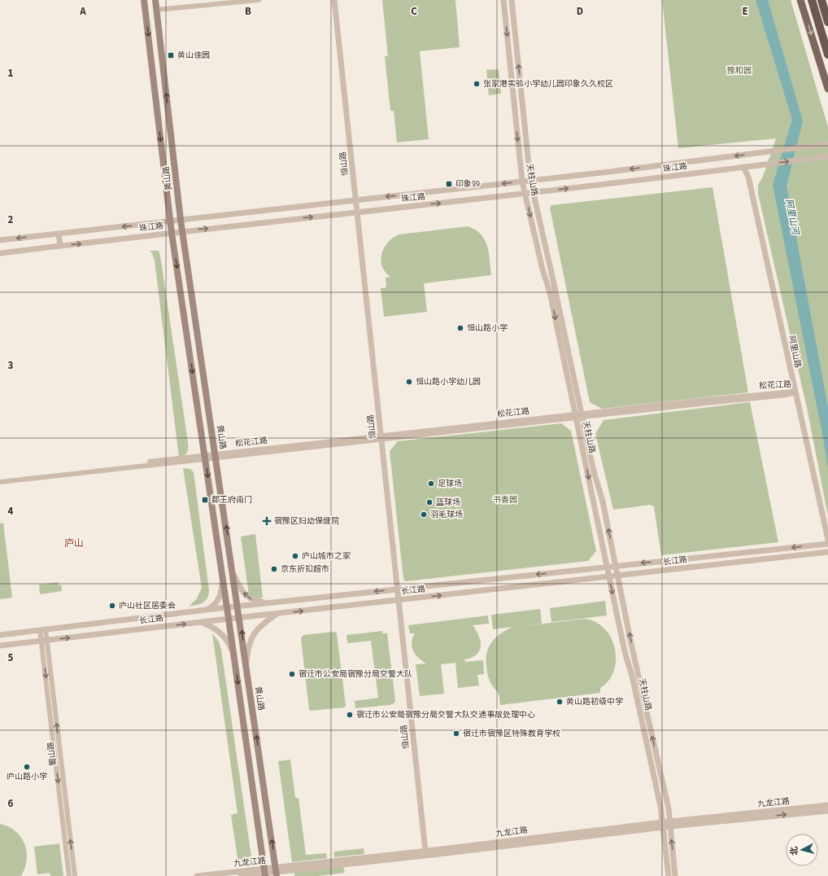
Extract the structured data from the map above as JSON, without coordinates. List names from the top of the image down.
{
  "streets": {
    "main road": ["黄山路"],
    "street": [
      "恒山路",
      "珠江路",
      "天柱山路",
      "阿里山路",
      "松花江路",
      "长江路",
      "蜀山路",
      "九龙江路"
    ]
  },
  "crossings": [
    ["恒山路", "珠江路"],
    ["恒山路", "松花江路"],
    ["恒山路", "长江路"],
    ["恒山路", "九龙江路"],
    ["珠江路", "黄山路"],
    ["珠江路", "天柱山路"],
    ["珠江路", "阿里山路"],
    ["黄山路", "松花江路"],
    ["黄山路", "长江路"],
    ["黄山路", "九龙江路"],
    ["天柱山路", "松花江路"],
    ["天柱山路", "长江路"],
    ["天柱山路", "九龙江路"],
    ["阿里山路", "松花江路"],
    ["长江路", "蜀山路"]
  ],
  "districts": ["庐山"],
  "water": ["阿里山河"],
  "parks": ["豫和园", "书香园"],
  "places": {
    "transit": ["黄山佳园", "印象99", "郡王府南门"],
    "other": [
      "张家港实验小学幼儿园印象久久校区",
      "恒山路小学",
      "恒山路小学幼儿园",
      "足球场",
      "篮球场",
      "羽毛球场",
      "庐山城市之家",
      "京东折扣超市",
      "庐山社区居委会",
      "宿迁市公安局宿豫分局交警大队",
      "黄山路初级中学",
      "宿迁市公安局宿豫分局交警大队交通事故处理中心",
      "宿迁市宿豫区特殊教育学校",
      "庐山路小学"
    ],
    "health": ["宿豫区妇幼保健院"]
  },
  "north": "left",
  "grid": {
    "columns": [
      "A",
      "B",
      "C",
      "D",
      "E"
    ],
    "rows": [
      "1",
      "2",
      "3",
      "4",
      "5",
      "6"
    ]
  }
}
